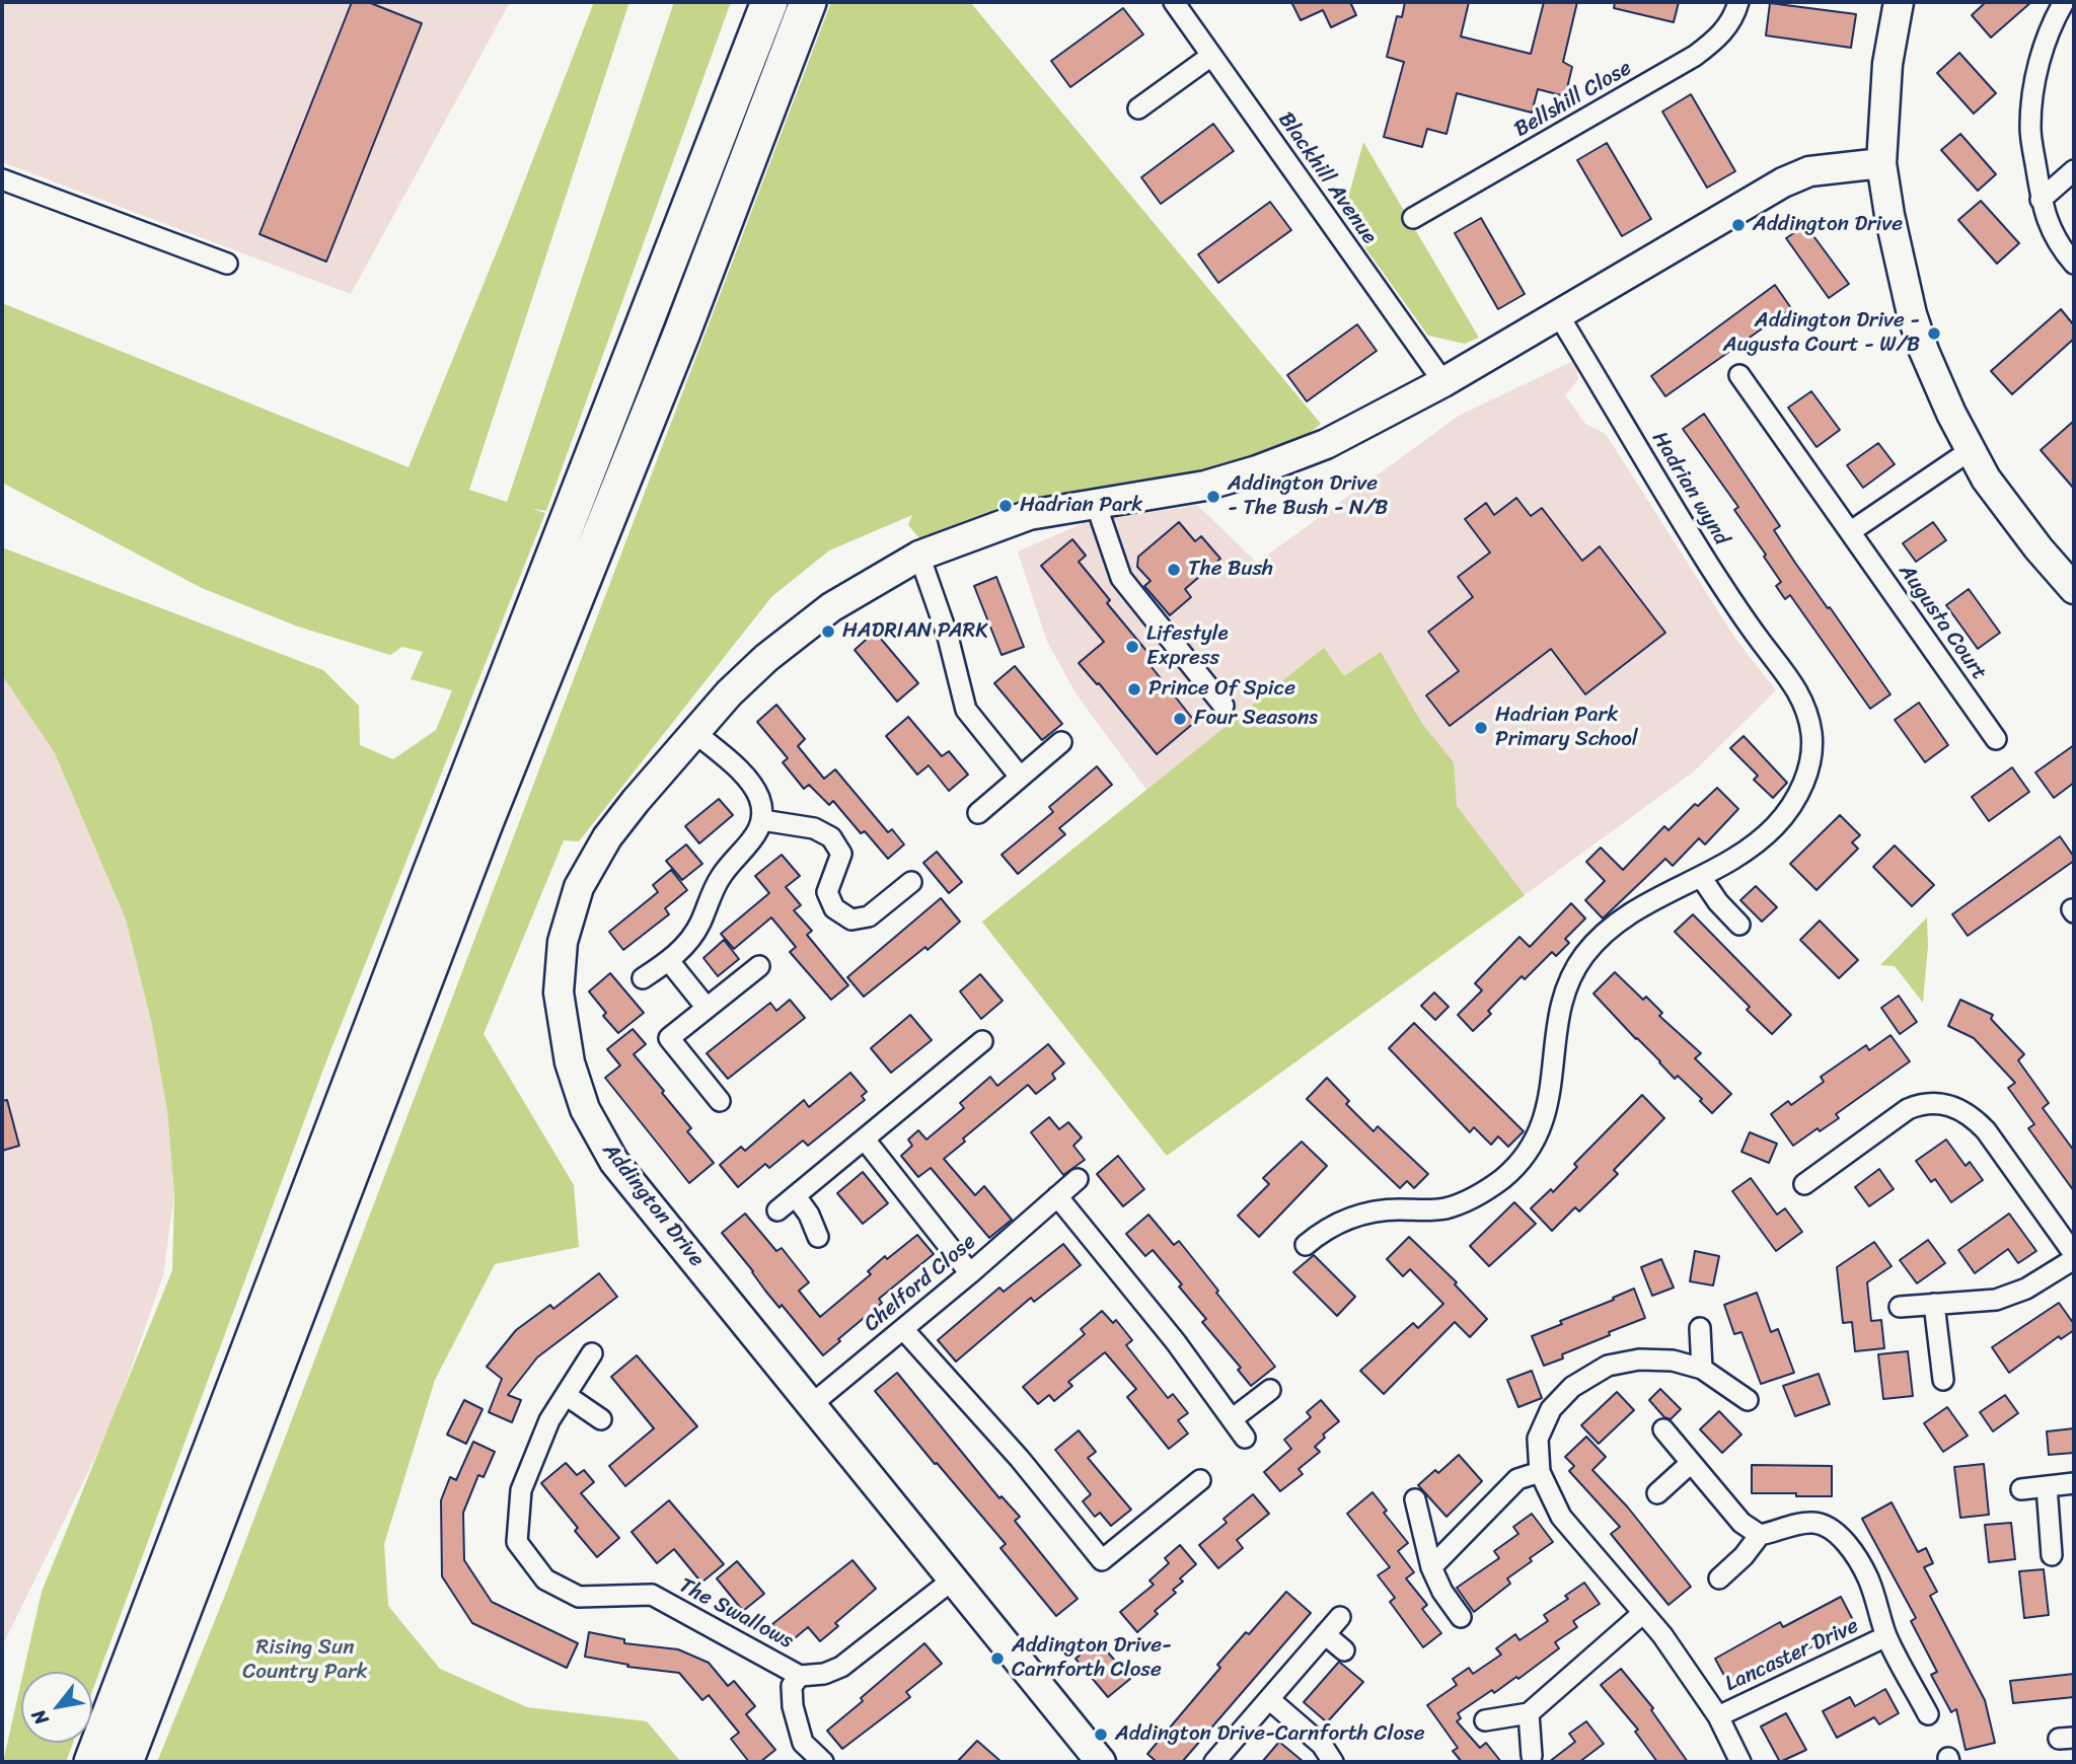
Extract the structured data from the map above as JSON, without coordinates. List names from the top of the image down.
{
  "streets": {
    "street": [
      "Bellshill Close",
      "Blackhill Avenue",
      "Hadrian wynd",
      "Augusta Court",
      "Addington Drive",
      "Chelford Close",
      "The Swallows",
      "Lancaster Drive"
    ]
  },
  "crossings": [
    ["Blackhill Avenue", "Addington Drive"],
    ["Hadrian wynd", "Addington Drive"],
    ["Addington Drive", "Chelford Close"],
    ["Addington Drive", "The Swallows"]
  ],
  "parks": ["Rising Sun Country Park"],
  "places": [
    "Addington Drive",
    "Addington Drive - Augusta Court - W/B",
    "Addington Drive - The Bush - N/B",
    "Hadrian Park",
    "The Bush",
    "HADRIAN PARK",
    "Lifestyle Express",
    "Prince Of Spice",
    "Four Seasons",
    "Hadrian Park Primary School",
    "Addington Drive- Carnforth Close",
    "Addington Drive-Carnforth Close"
  ],
  "north": "bottom left"
}
